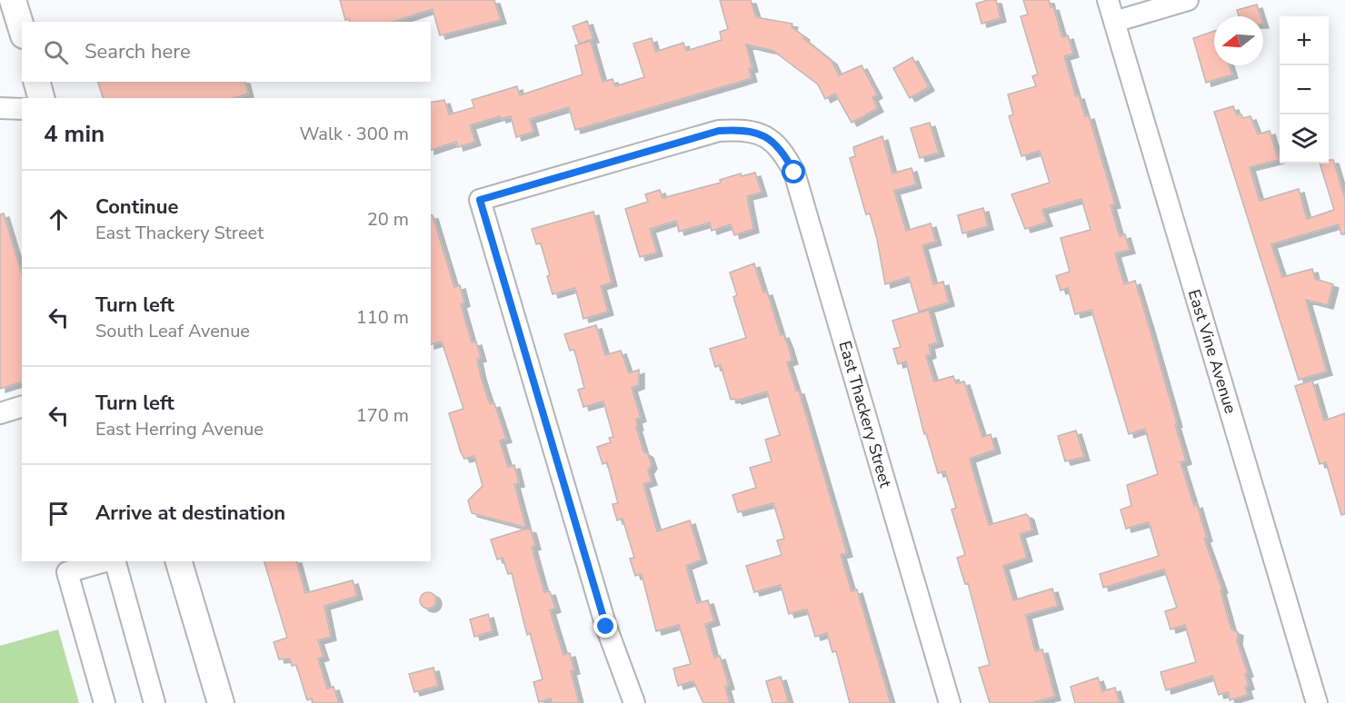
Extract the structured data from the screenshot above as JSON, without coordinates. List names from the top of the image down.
{
  "streets": {
    "street": ["East Vine Avenue", "East Thackery Street"]
  },
  "north": "left",
  "page": {
    "map_buttons": ["+", "−"],
    "search": "Search here",
    "heading": ["4 min", "Walk · 300 m"],
    "list": [
      ["Continue", "East Thackery Street", "20 m"],
      ["Turn left", "South Leaf Avenue", "110 m"],
      ["Turn left", "East Herring Avenue", "170 m"],
      "Arrive at destination"
    ]
  }
}
